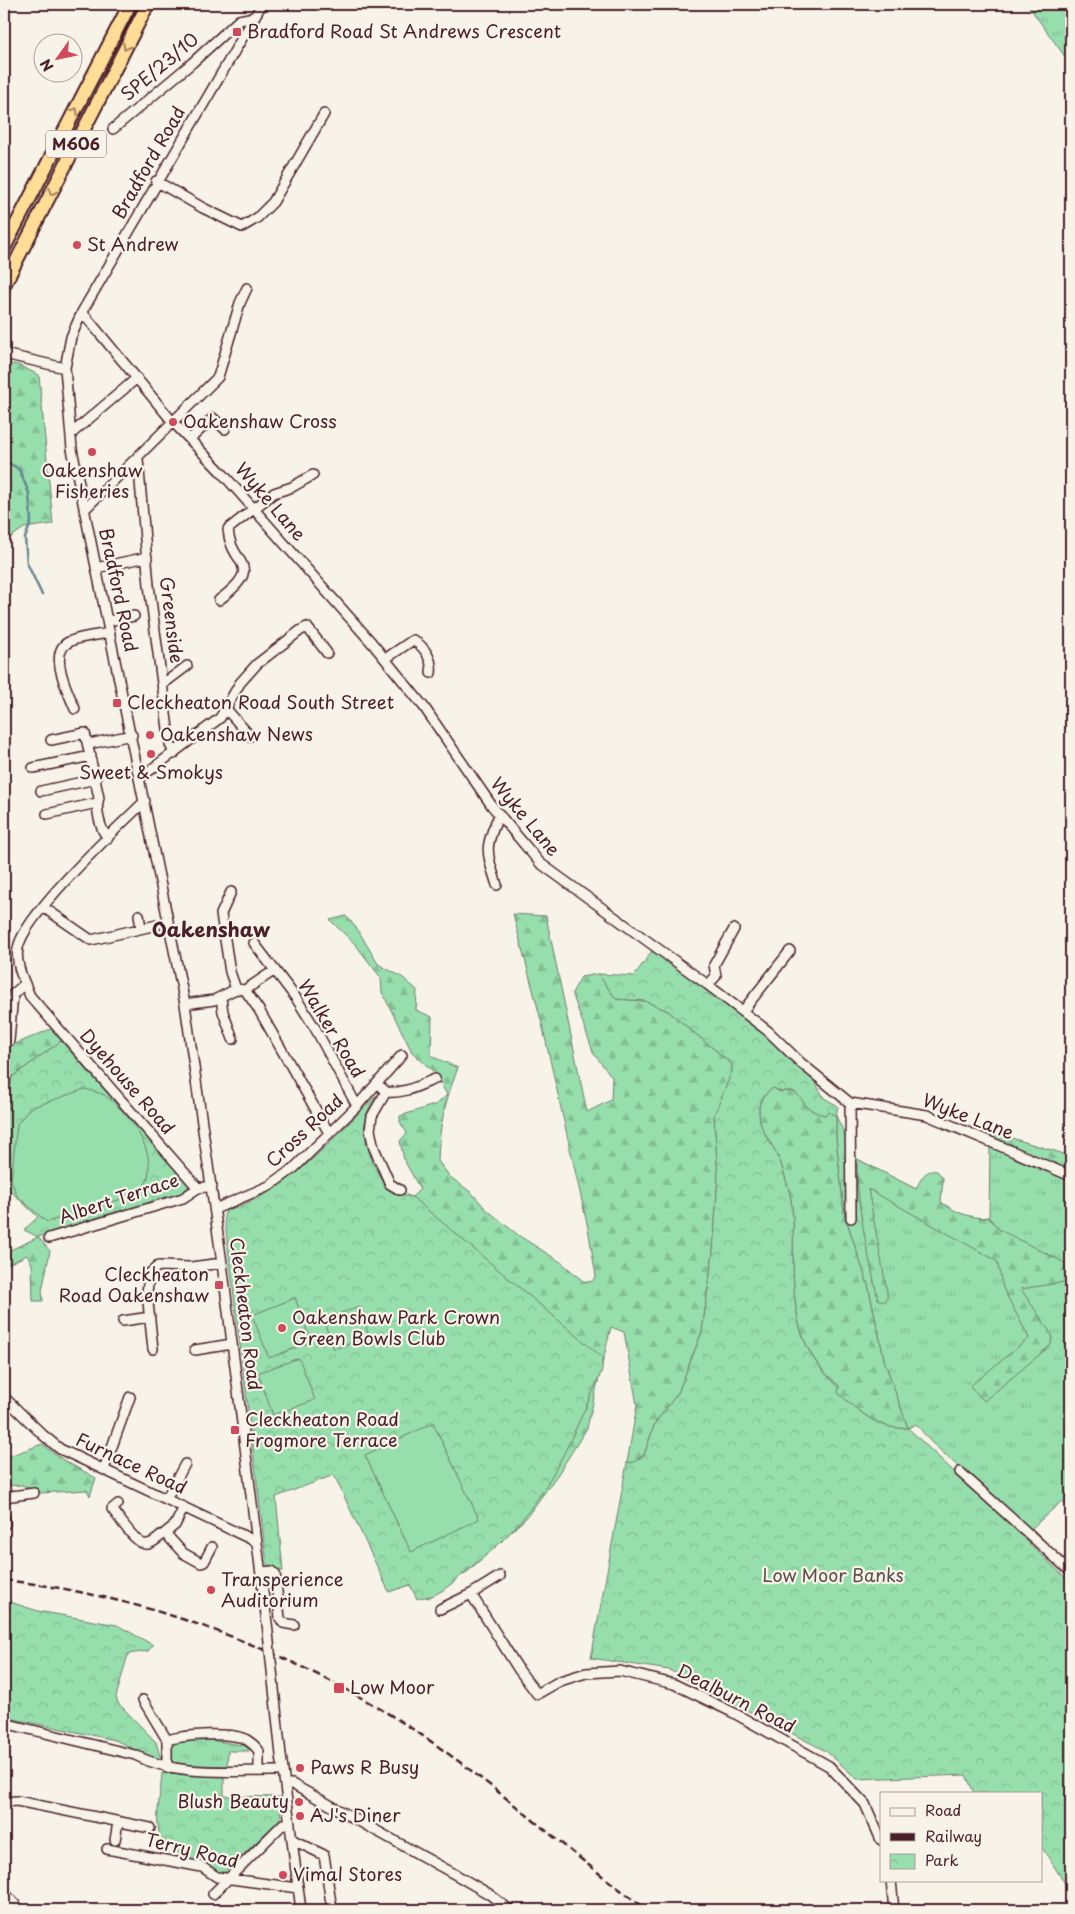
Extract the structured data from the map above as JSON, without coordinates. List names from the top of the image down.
{
  "streets": {
    "highway": ["M606"],
    "street": [
      "SPE/23/10",
      "Bradford Road",
      "Wyke Lane",
      "Greenside",
      "Walker Road",
      "Dyehouse Road",
      "Cross Road",
      "Albert Terrace",
      "Cleckheaton Road",
      "Furnace Road",
      "Dealburn Road",
      "Terry Road"
    ]
  },
  "crossings": [
    ["SPE/23/10", "Bradford Road"],
    ["Bradford Road", "Wyke Lane"],
    ["Bradford Road", "Cleckheaton Road"],
    ["Walker Road", "Cross Road"],
    ["Dyehouse Road", "Albert Terrace"],
    ["Dyehouse Road", "Cleckheaton Road"],
    ["Cross Road", "Cleckheaton Road"],
    ["Cleckheaton Road", "Furnace Road"],
    ["Cleckheaton Road", "Terry Road"]
  ],
  "districts": ["Oakenshaw"],
  "parks": ["Low Moor Banks"],
  "places": {
    "transit": [
      "Bradford Road St Andrews Crescent",
      "Cleckheaton Road South Street",
      "Cleckheaton Road Oakenshaw",
      "Cleckheaton Road Frogmore Terrace",
      "Low Moor"
    ],
    "other": [
      "St Andrew",
      "Oakenshaw Cross",
      "Oakenshaw Fisheries",
      "Oakenshaw News",
      "Sweet & Smokys",
      "Oakenshaw Park Crown Green Bowls Club",
      "Transperience Auditorium",
      "Paws R Busy",
      "Blush Beauty",
      "AJ's Diner",
      "Vimal Stores"
    ]
  },
  "legend": ["Road", "Railway", "Park"],
  "north": "bottom left"
}
